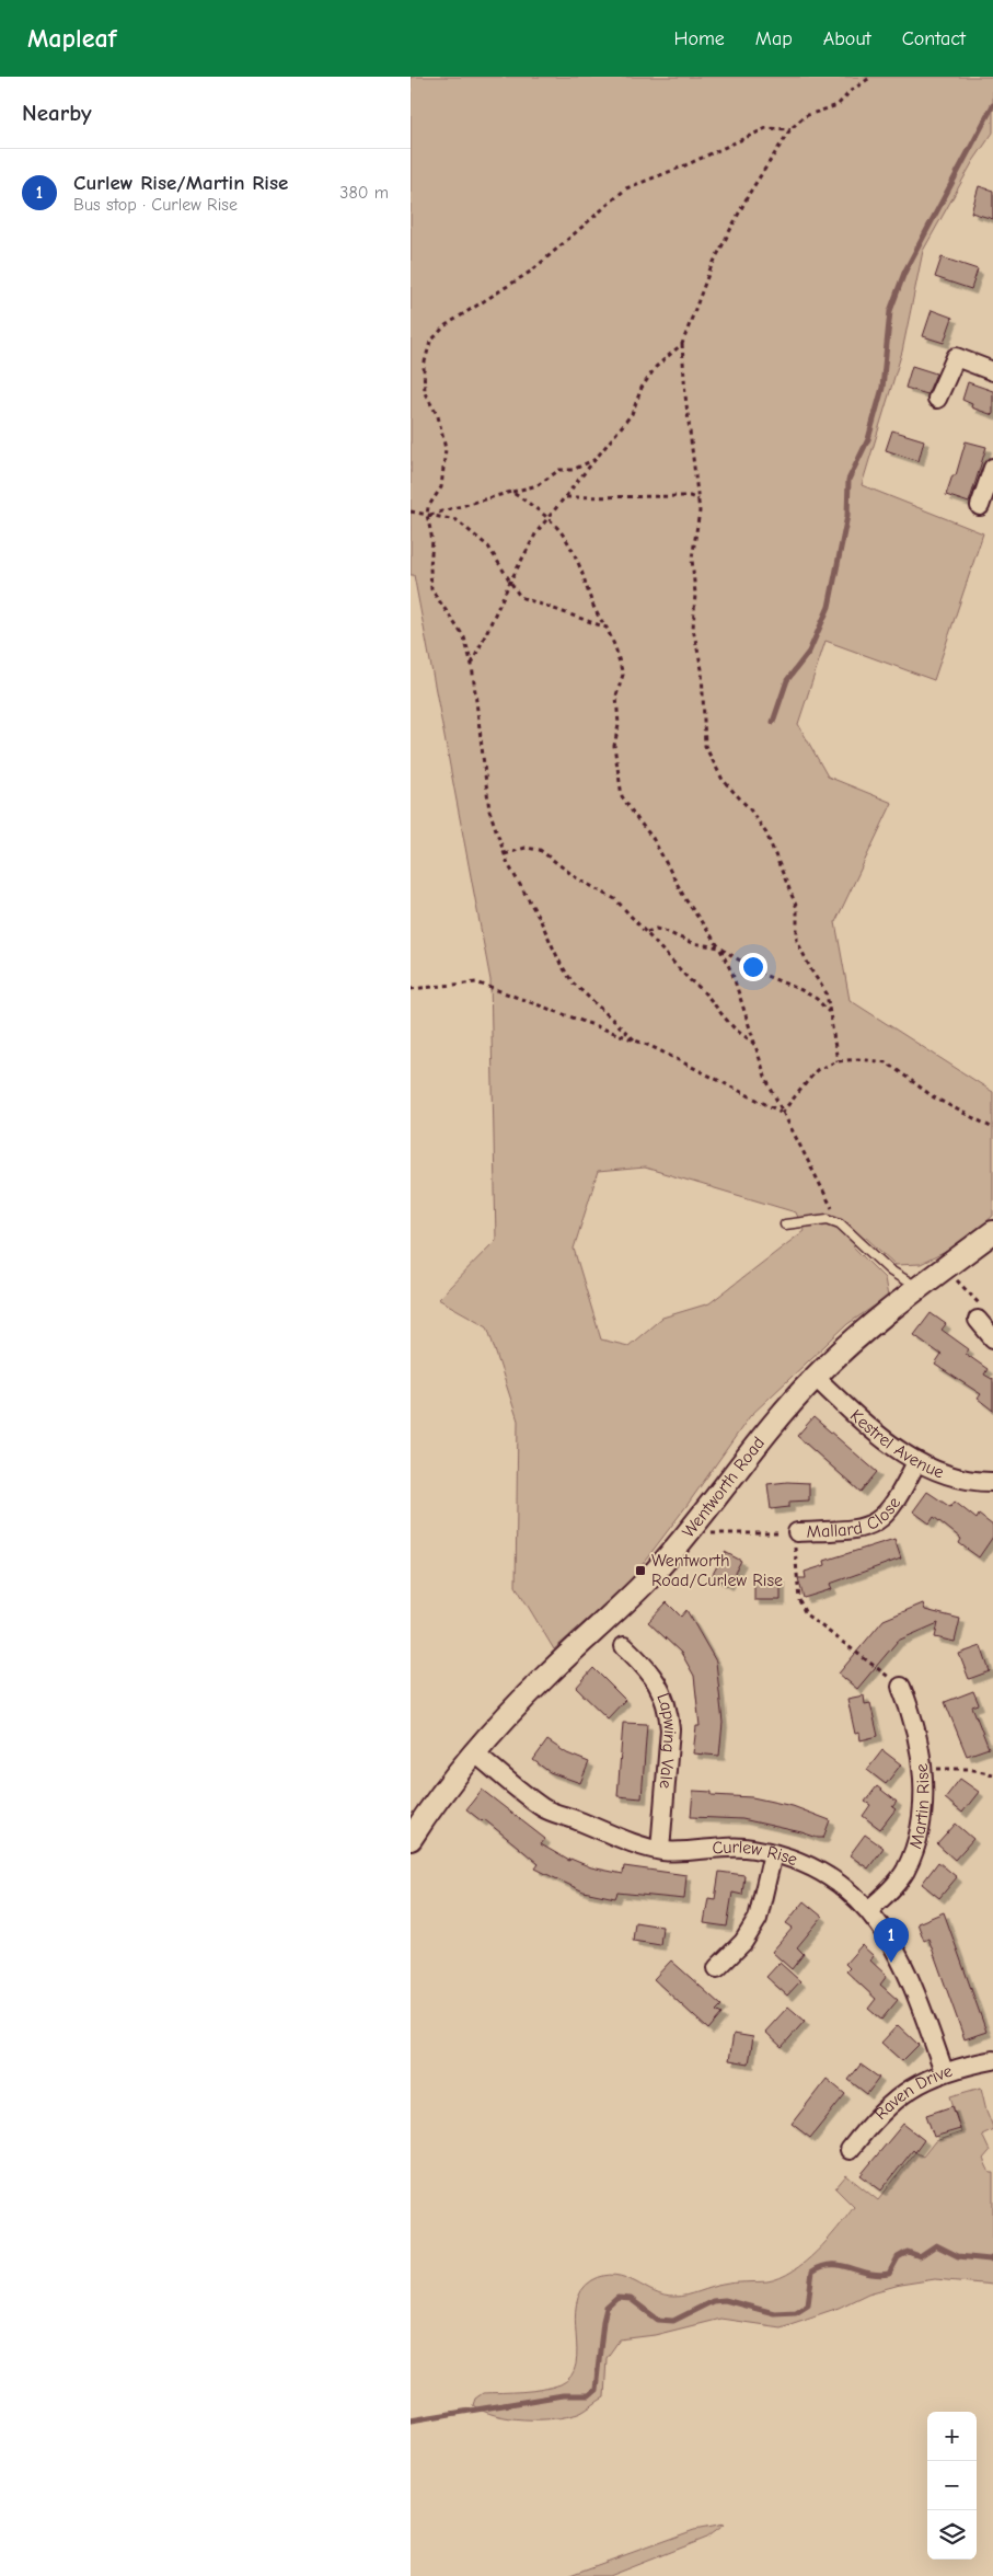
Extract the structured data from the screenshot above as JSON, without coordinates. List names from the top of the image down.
{
  "streets": {
    "street": [
      "Kestrel Avenue",
      "Wentworth Road",
      "Mallard Close",
      "Lapwing Vale",
      "Martin Rise",
      "Curlew Rise",
      "Raven Drive"
    ]
  },
  "crossings": [
    ["Kestrel Avenue", "Wentworth Road"],
    ["Kestrel Avenue", "Mallard Close"],
    ["Wentworth Road", "Curlew Rise"],
    ["Lapwing Vale", "Curlew Rise"],
    ["Martin Rise", "Curlew Rise"],
    ["Curlew Rise", "Raven Drive"]
  ],
  "places": {
    "transit": ["Wentworth Road/Curlew Rise"]
  },
  "page": {
    "header": "Mapleaf",
    "nav": [
      "Home",
      "Map",
      "About",
      "Contact"
    ],
    "heading": "Nearby",
    "list": [
      {
        "mark": "1",
        "name": "Curlew Rise/Martin Rise",
        "note": "Bus stop · Curlew Rise",
        "value": "380 m"
      }
    ],
    "pins": "1",
    "map_buttons": ["+", "−"]
  }
}
